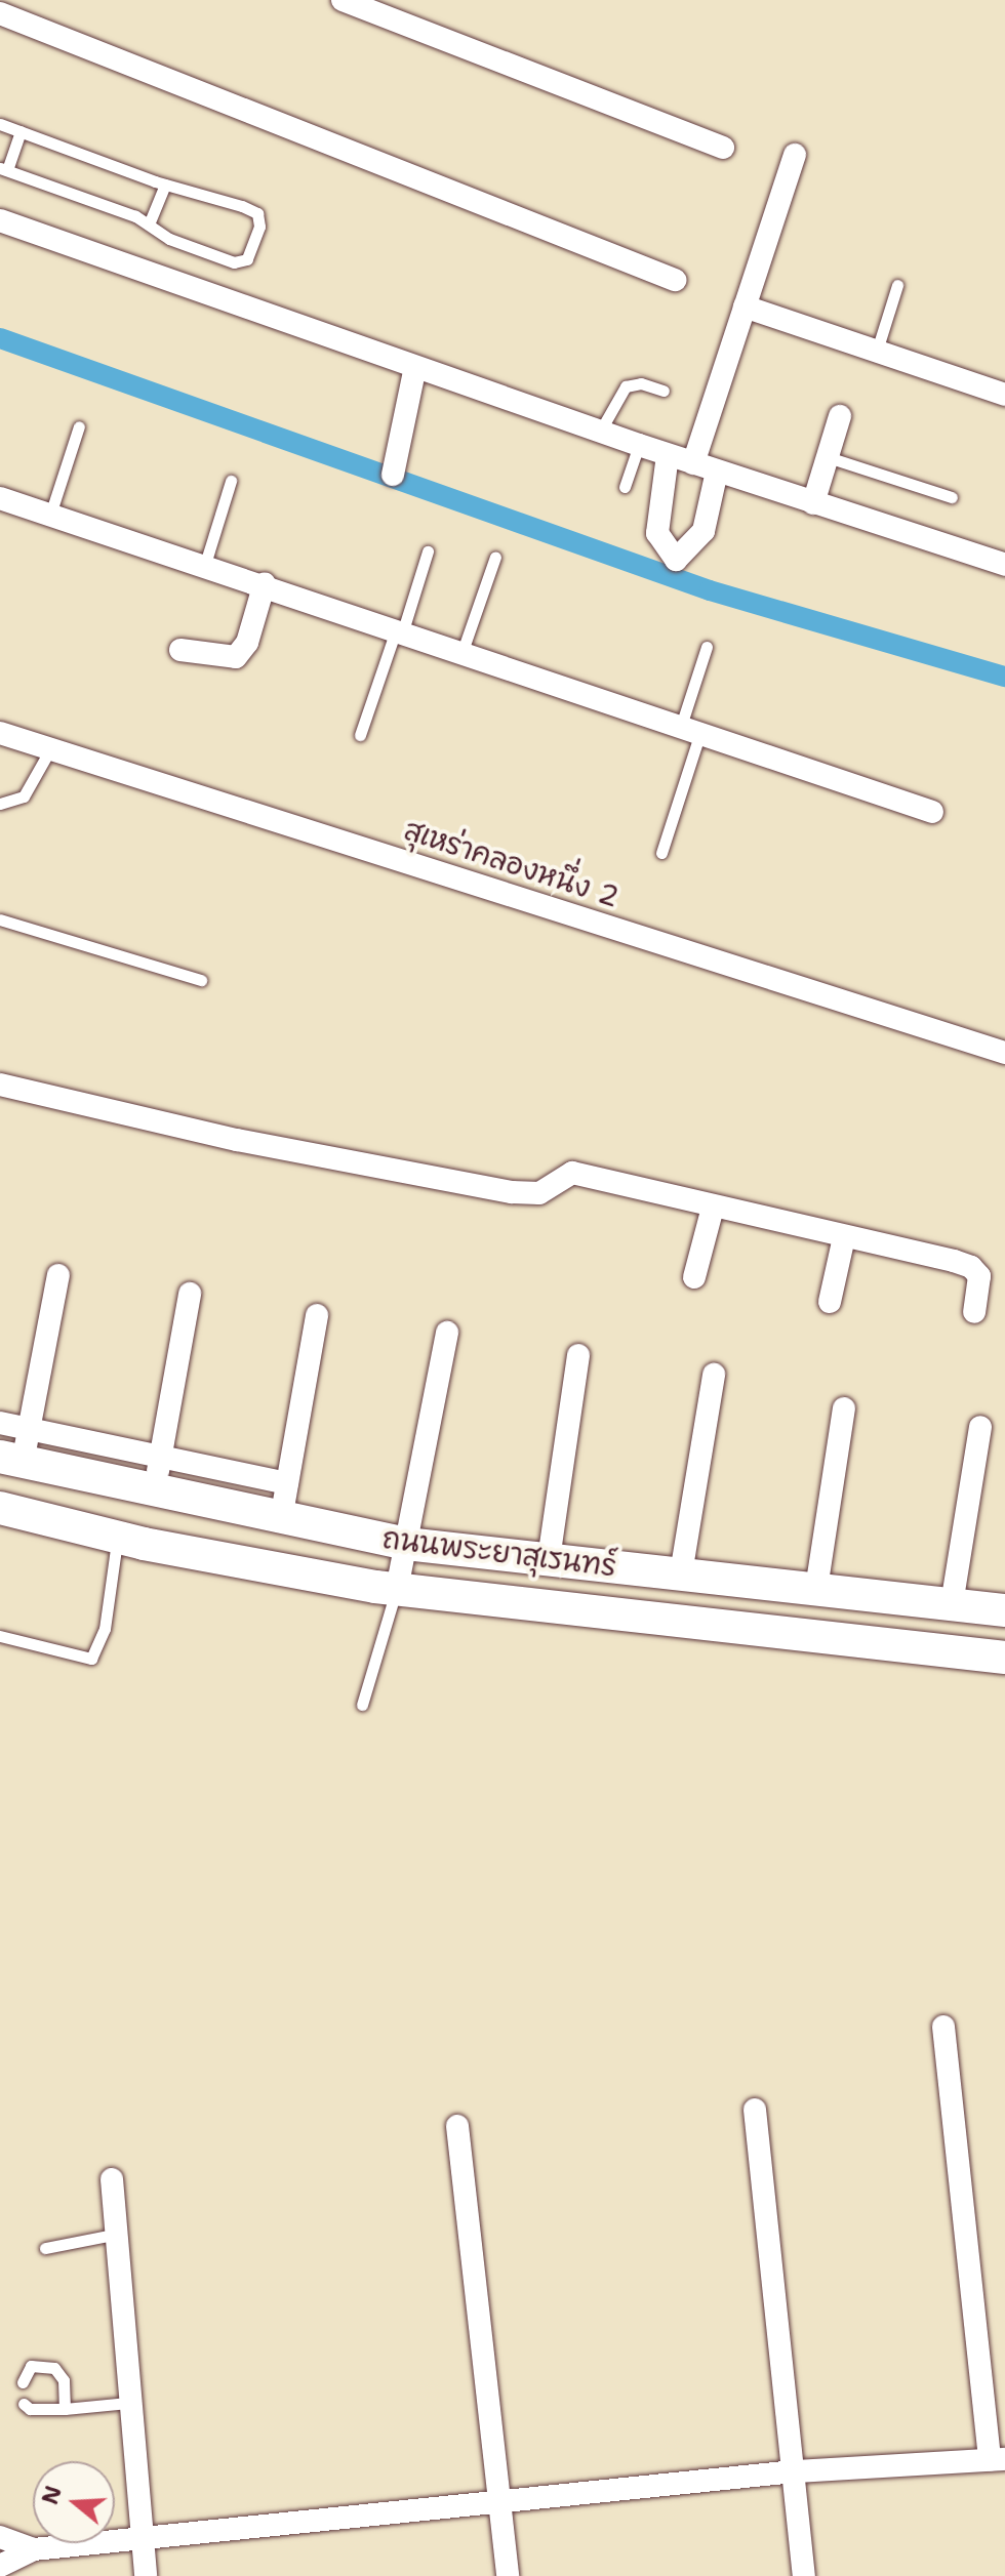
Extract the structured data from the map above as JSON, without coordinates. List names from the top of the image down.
{
  "streets": {
    "street": ["สุเหร่าคลองหนึ่ง 2", "ถนนพระยาสุเรนทร์"]
  },
  "north": "left"
}
